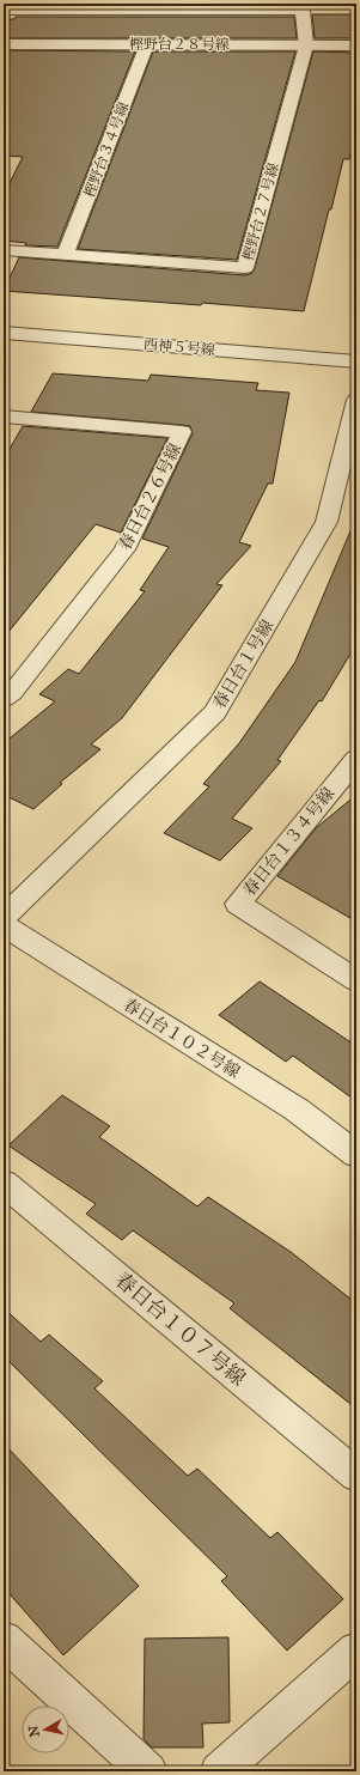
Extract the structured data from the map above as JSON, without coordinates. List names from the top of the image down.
{
  "streets": {
    "street": [
      "樫野台２８号線",
      "樫野台３４号線",
      "樫野台２７号線",
      "西神５号線",
      "春日台２６号線",
      "春日台１号線",
      "春日台１３４号線",
      "春日台１０２号線",
      "春日台１０７号線"
    ]
  },
  "crossings": [
    ["樫野台２８号線", "樫野台３４号線"],
    ["樫野台２８号線", "樫野台２７号線"],
    ["樫野台３４号線", "樫野台２７号線"]
  ],
  "north": "left"
}
